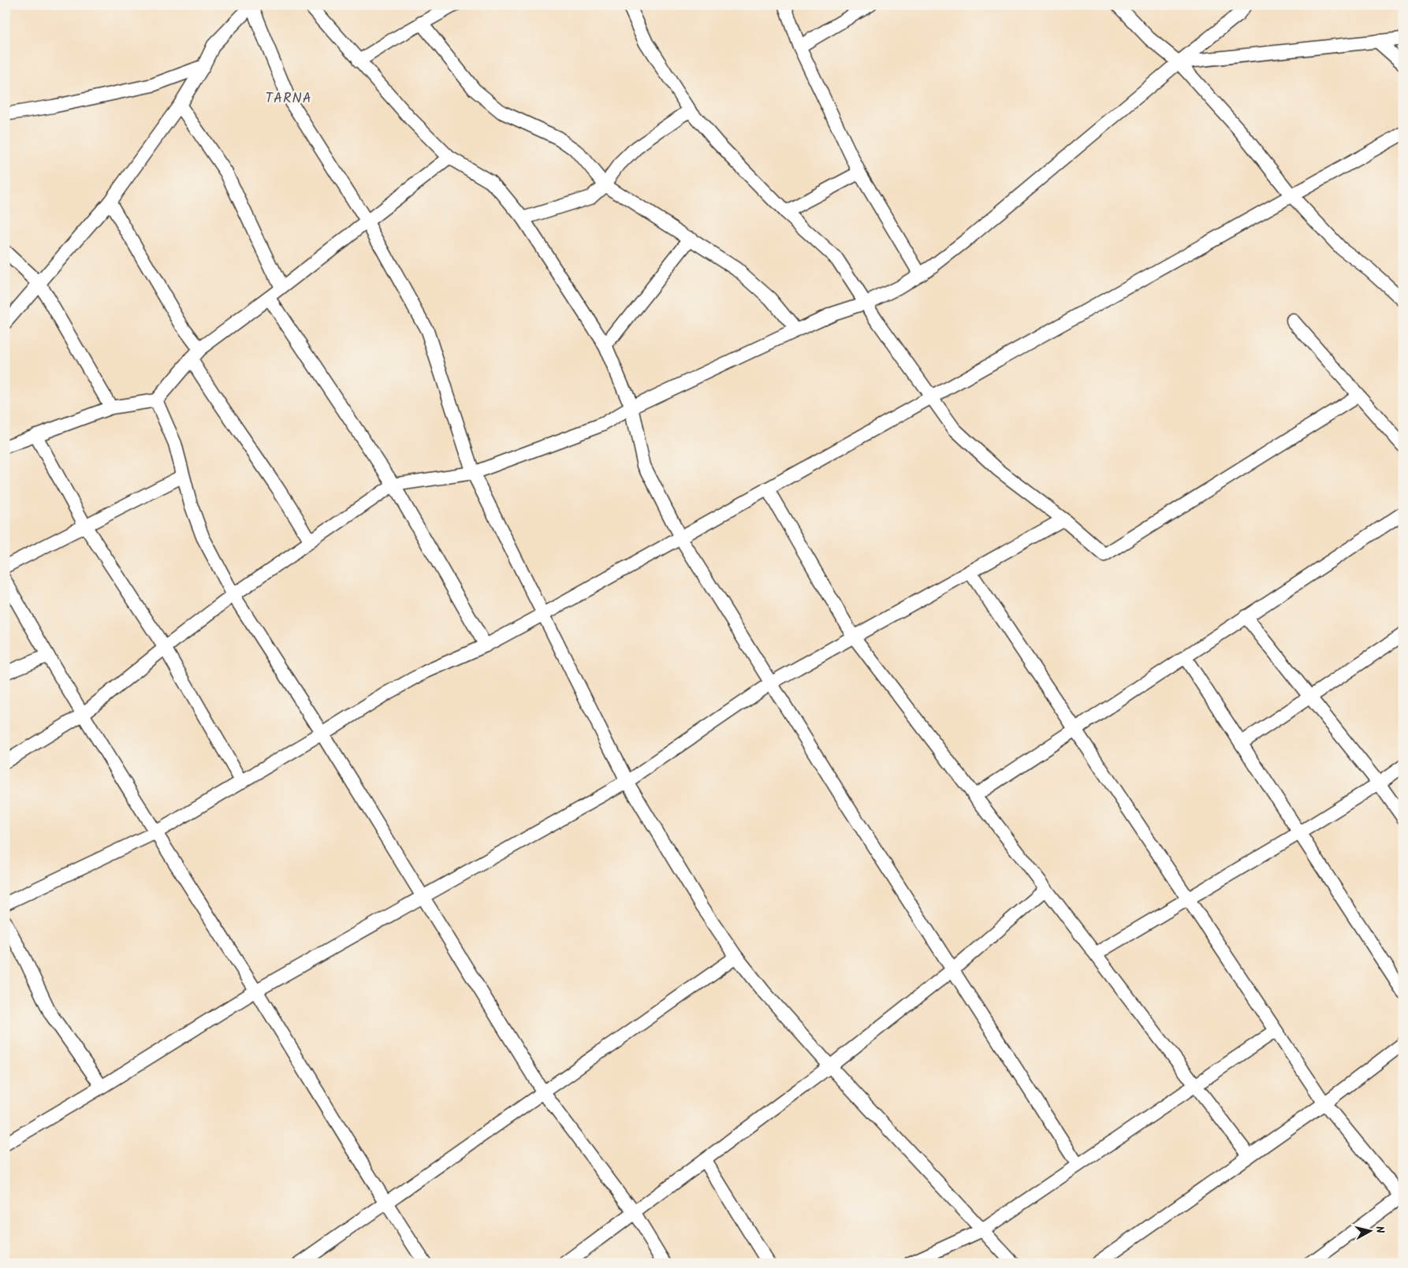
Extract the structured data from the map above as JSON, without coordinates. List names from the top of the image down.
{
  "districts": ["TARNA"],
  "north": "right"
}
